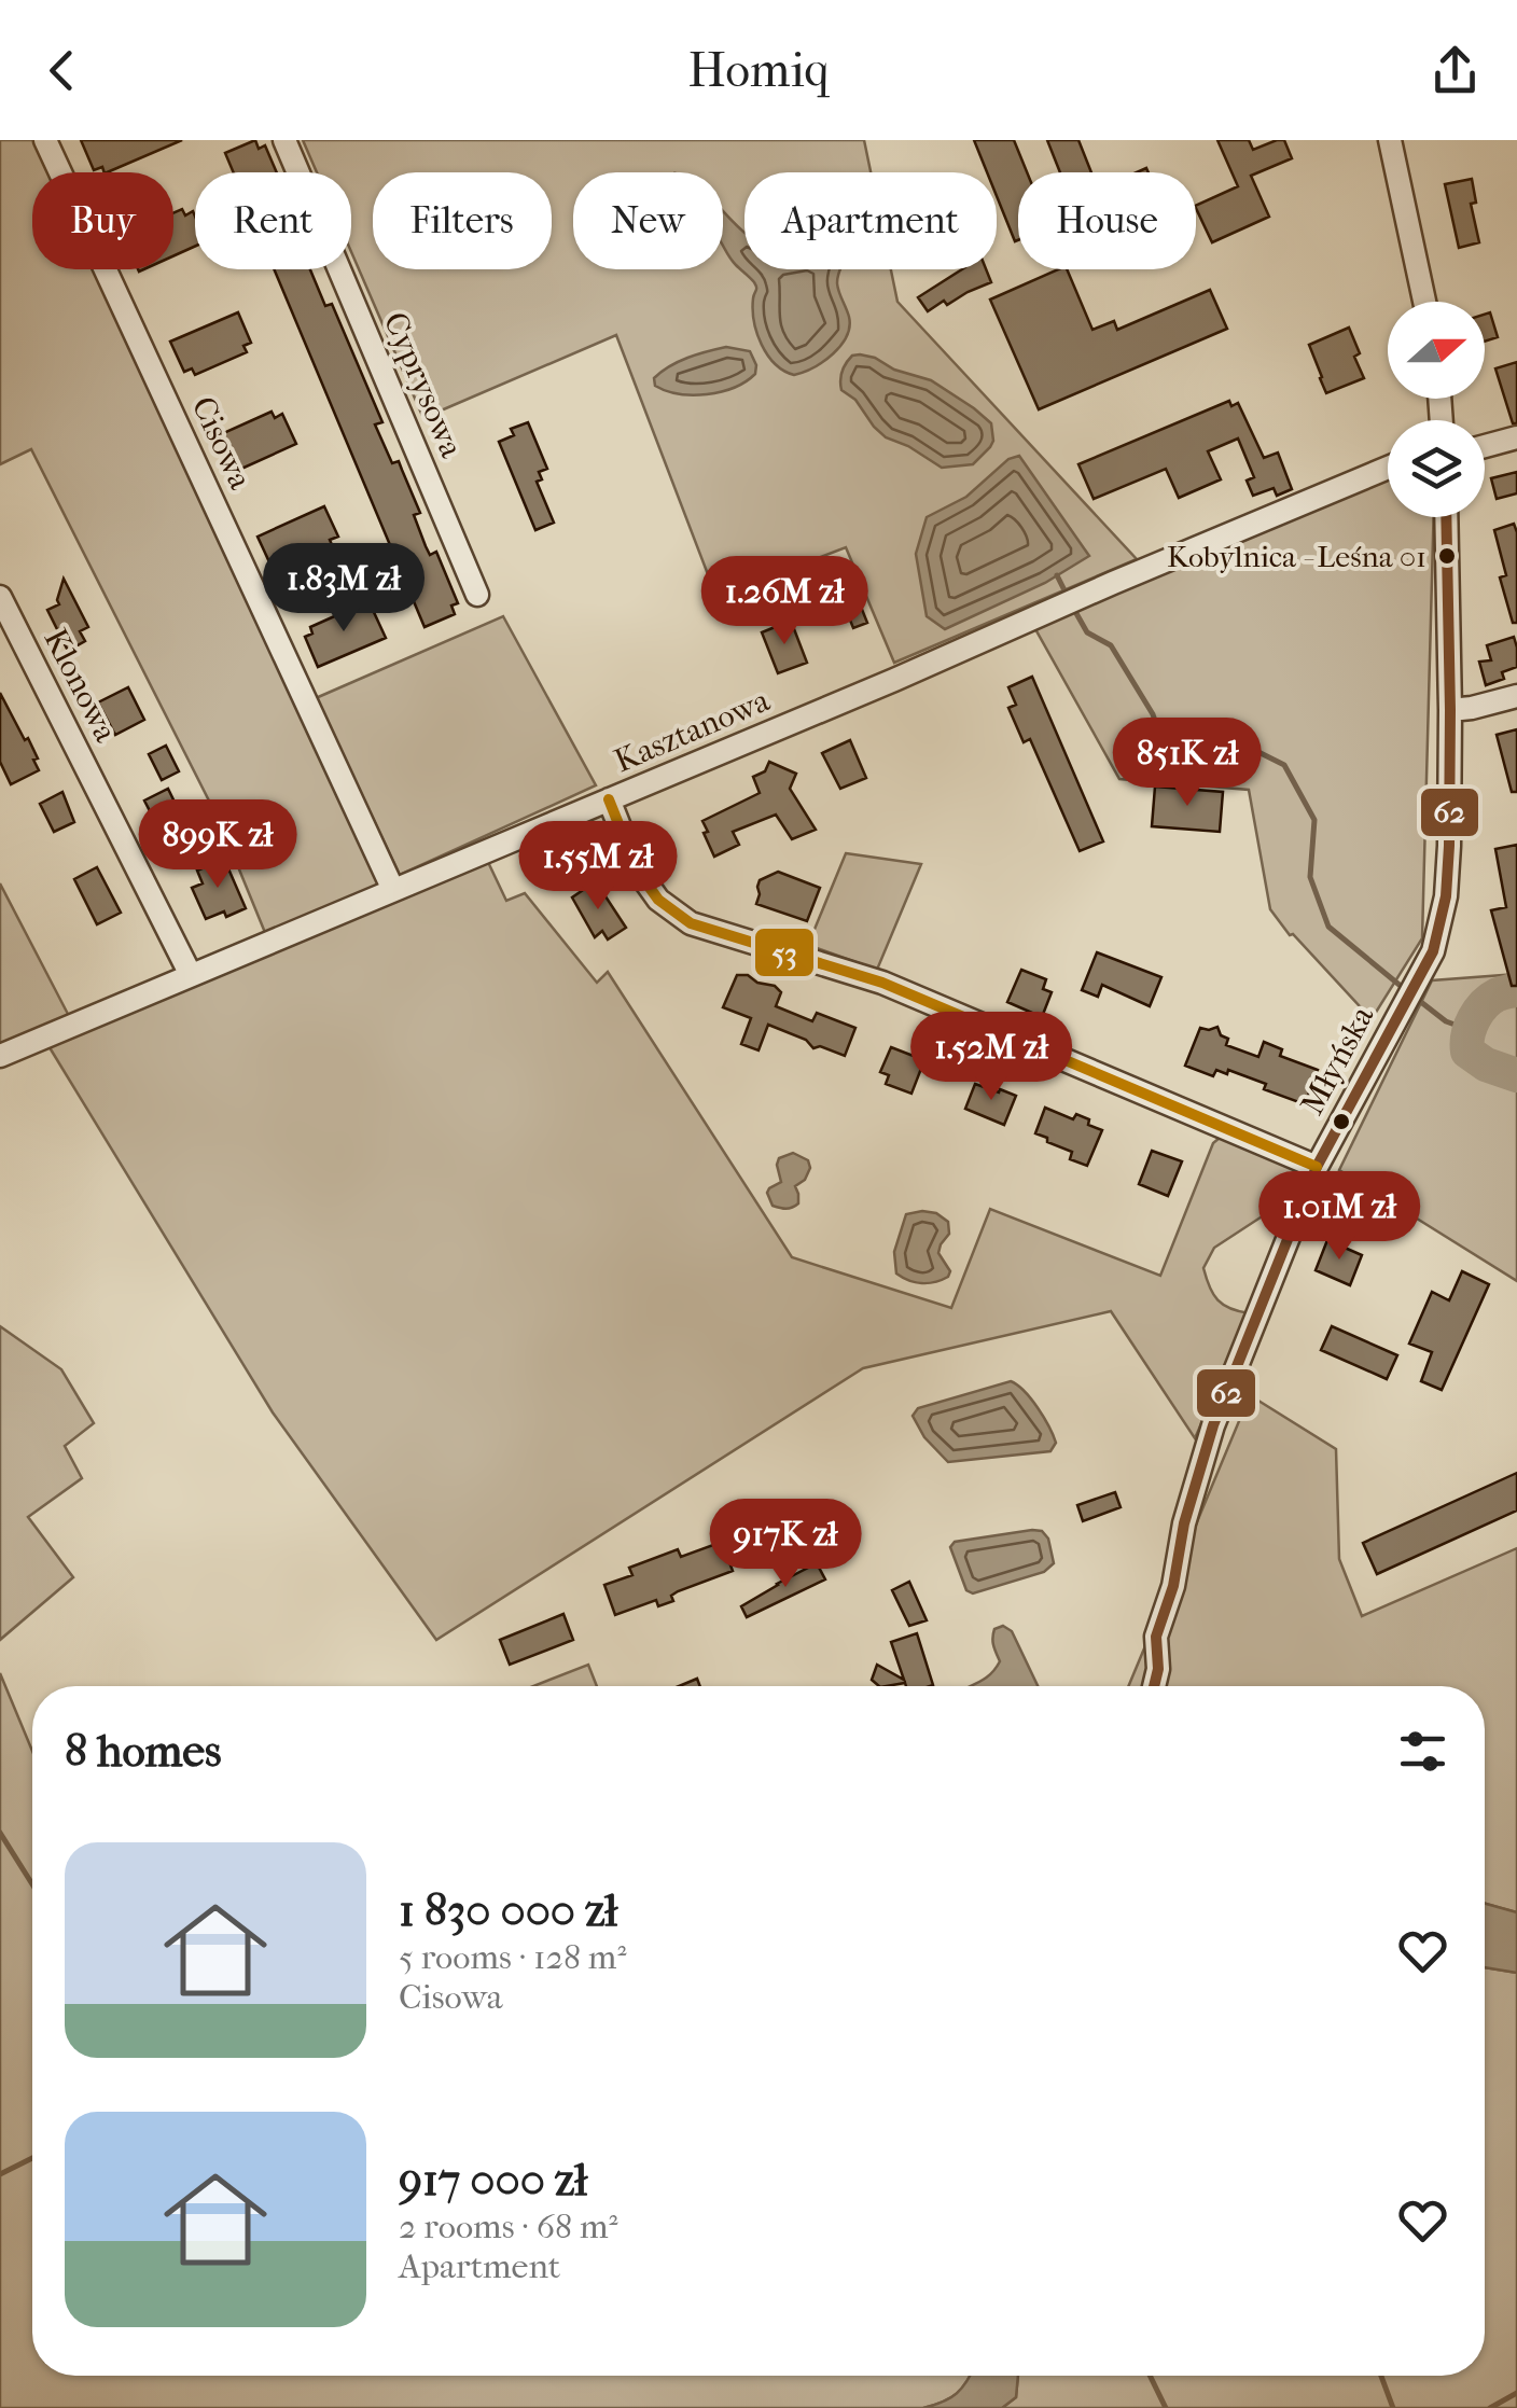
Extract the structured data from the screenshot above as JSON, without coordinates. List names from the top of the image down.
{
  "streets": {
    "street": [
      "Cyprysowa",
      "Cisowa",
      "Klonowa",
      "Kasztanowa",
      "Młyńska"
    ]
  },
  "crossings": [
    ["Cisowa", "Kasztanowa"],
    ["Klonowa", "Kasztanowa"]
  ],
  "places": ["Kobylnica - Leśna 01"],
  "lines": ["transit line 62", "transit line 53"],
  "north": "right",
  "page": {
    "header": "Homiq",
    "chip": [
      "Buy",
      "Rent",
      "Filters",
      "New",
      "Apartment",
      "House"
    ],
    "price": [
      "1.83M zł",
      "1.26M zł",
      "851K zł",
      "899K zł",
      "1.55M zł",
      "1.52M zł",
      "1.01M zł",
      "917K zł"
    ],
    "heading": "8 homes",
    "list": [
      {
        "name": "1 830 000 zł",
        "note": "5 rooms · 128 m² · Cisowa"
      },
      {
        "name": "917 000 zł",
        "note": "2 rooms · 68 m² · Apartment"
      }
    ]
  }
}
